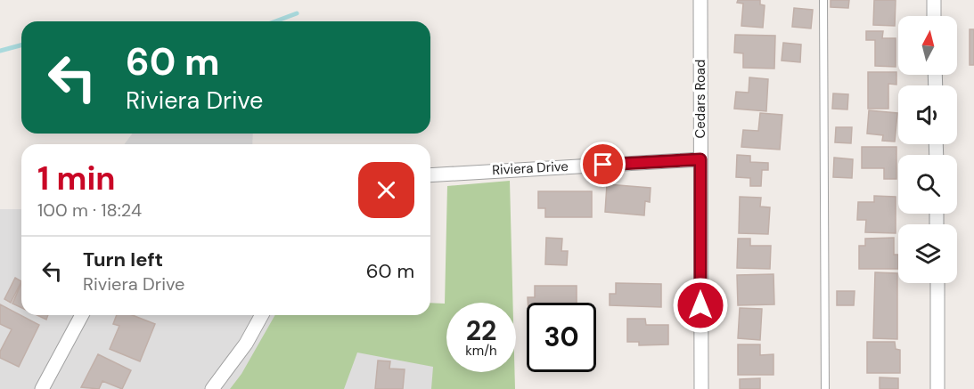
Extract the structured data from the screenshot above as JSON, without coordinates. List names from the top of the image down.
{
  "streets": {
    "street": ["Cedars Road", "Riviera Drive"]
  },
  "crossings": [
    ["Cedars Road", "Riviera Drive"]
  ],
  "north": "top",
  "page": {
    "turn": ["60 m", "Riviera Drive"],
    "heading": ["1 min", "100 m · 18:24"],
    "list": [
      {
        "name": "Turn left",
        "note": "Riviera Drive",
        "value": "60 m"
      }
    ],
    "speed": "22 km/h",
    "limit": "30"
  }
}
